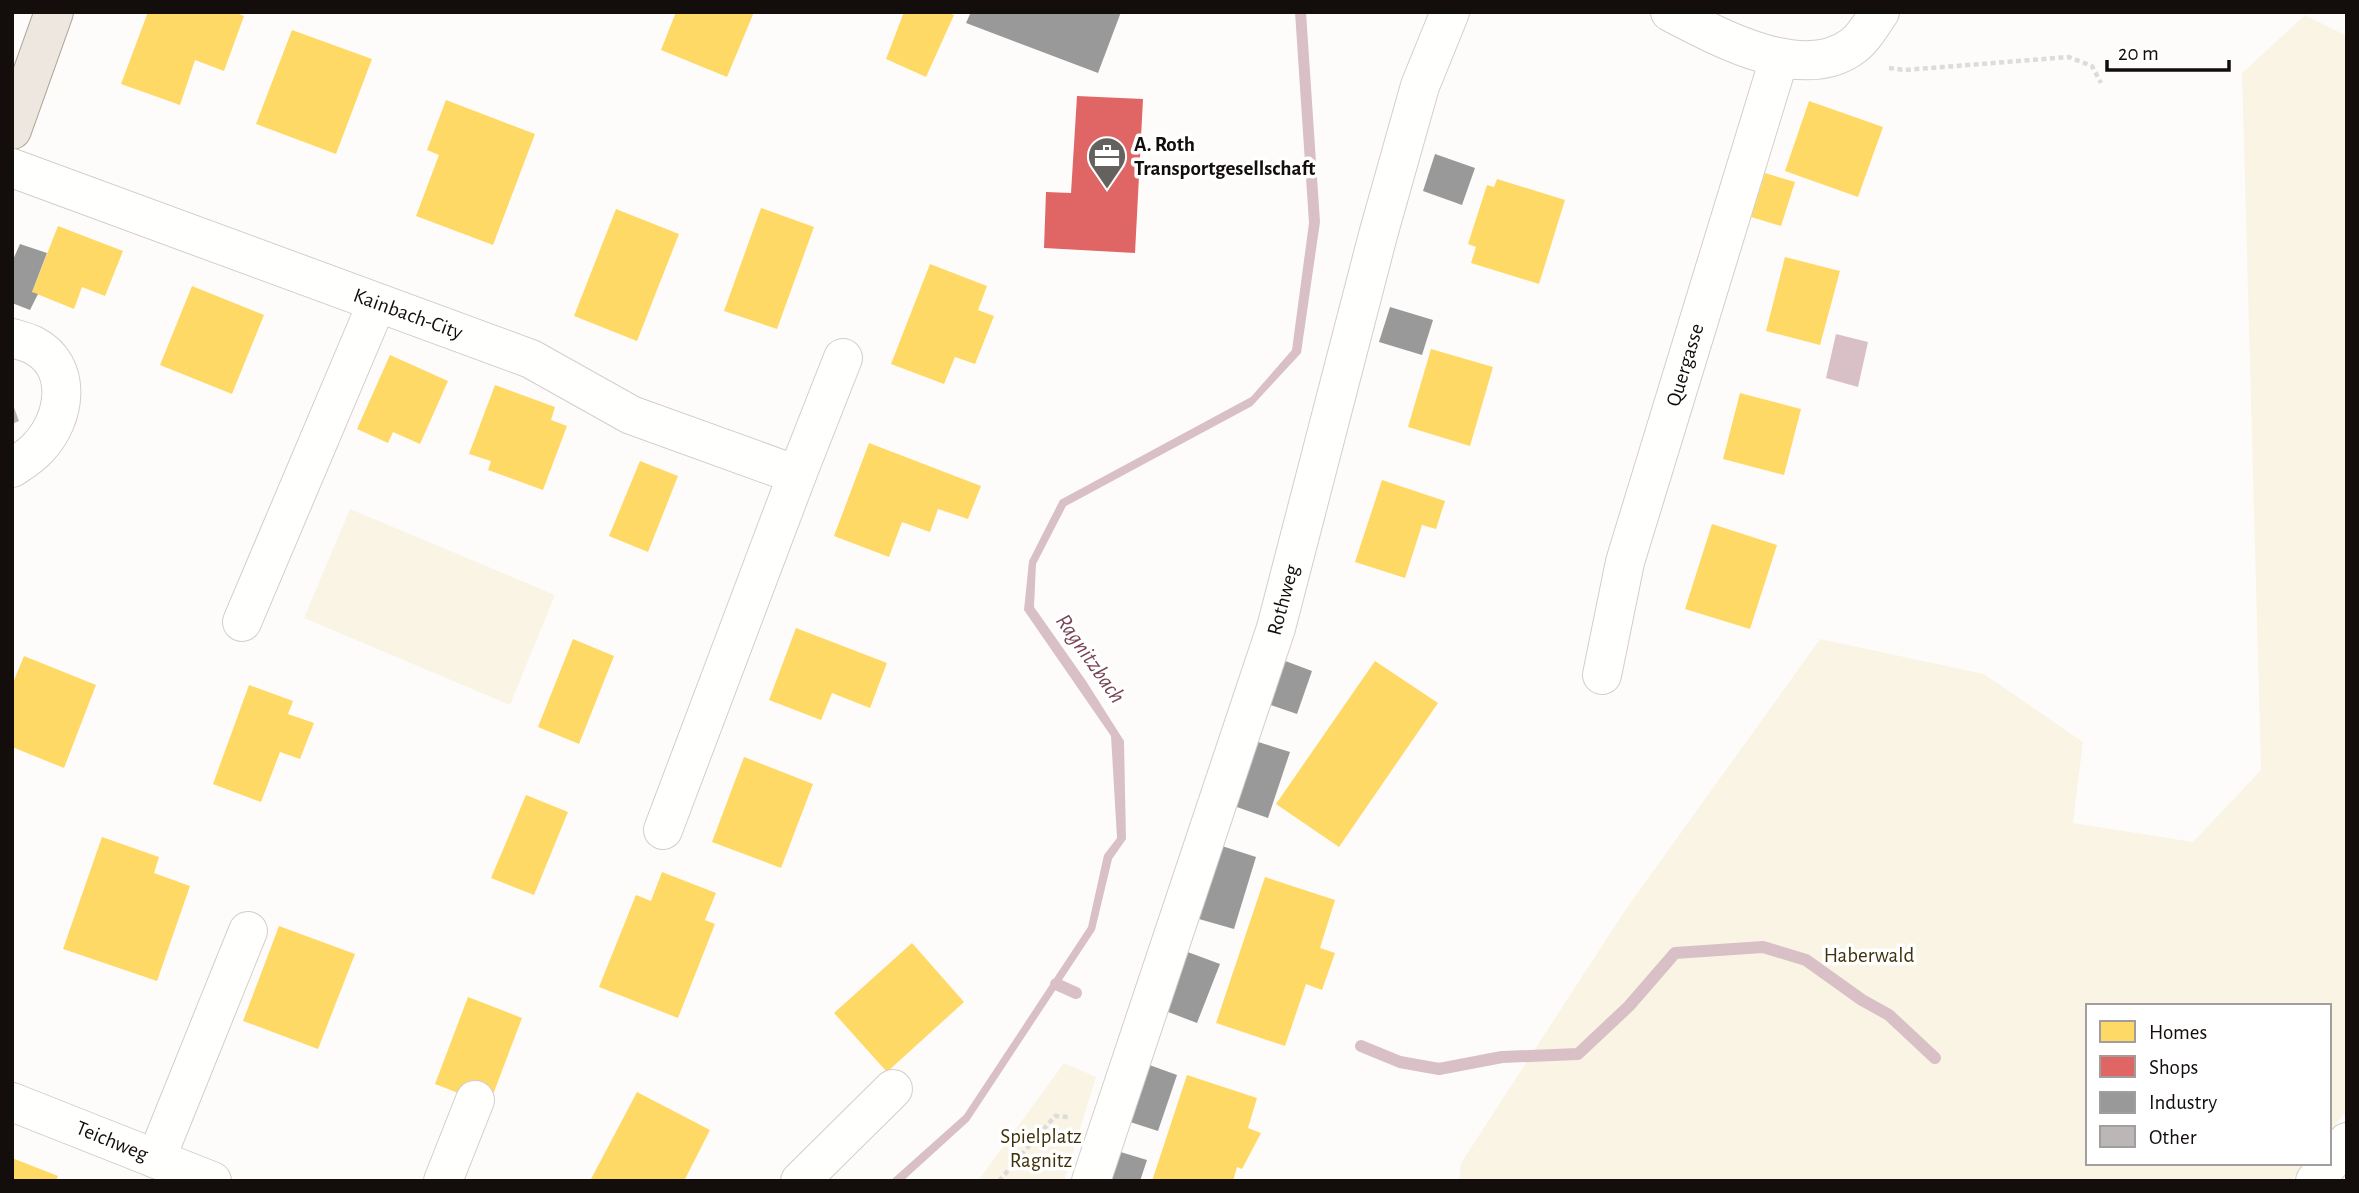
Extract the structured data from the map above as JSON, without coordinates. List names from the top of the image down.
{
  "streets": {
    "street": [
      "Kainbach-City",
      "Quergasse",
      "Rothweg",
      "Teichweg"
    ]
  },
  "water": ["Ragnitzbach"],
  "parks": ["Haberwald", "Spielplatz Ragnitz"],
  "places": {
    "office": ["A. Roth Transportgesellschaft"]
  },
  "legend": [
    "Homes",
    "Shops",
    "Industry",
    "Other"
  ],
  "scale_bar": "20 m"
}
